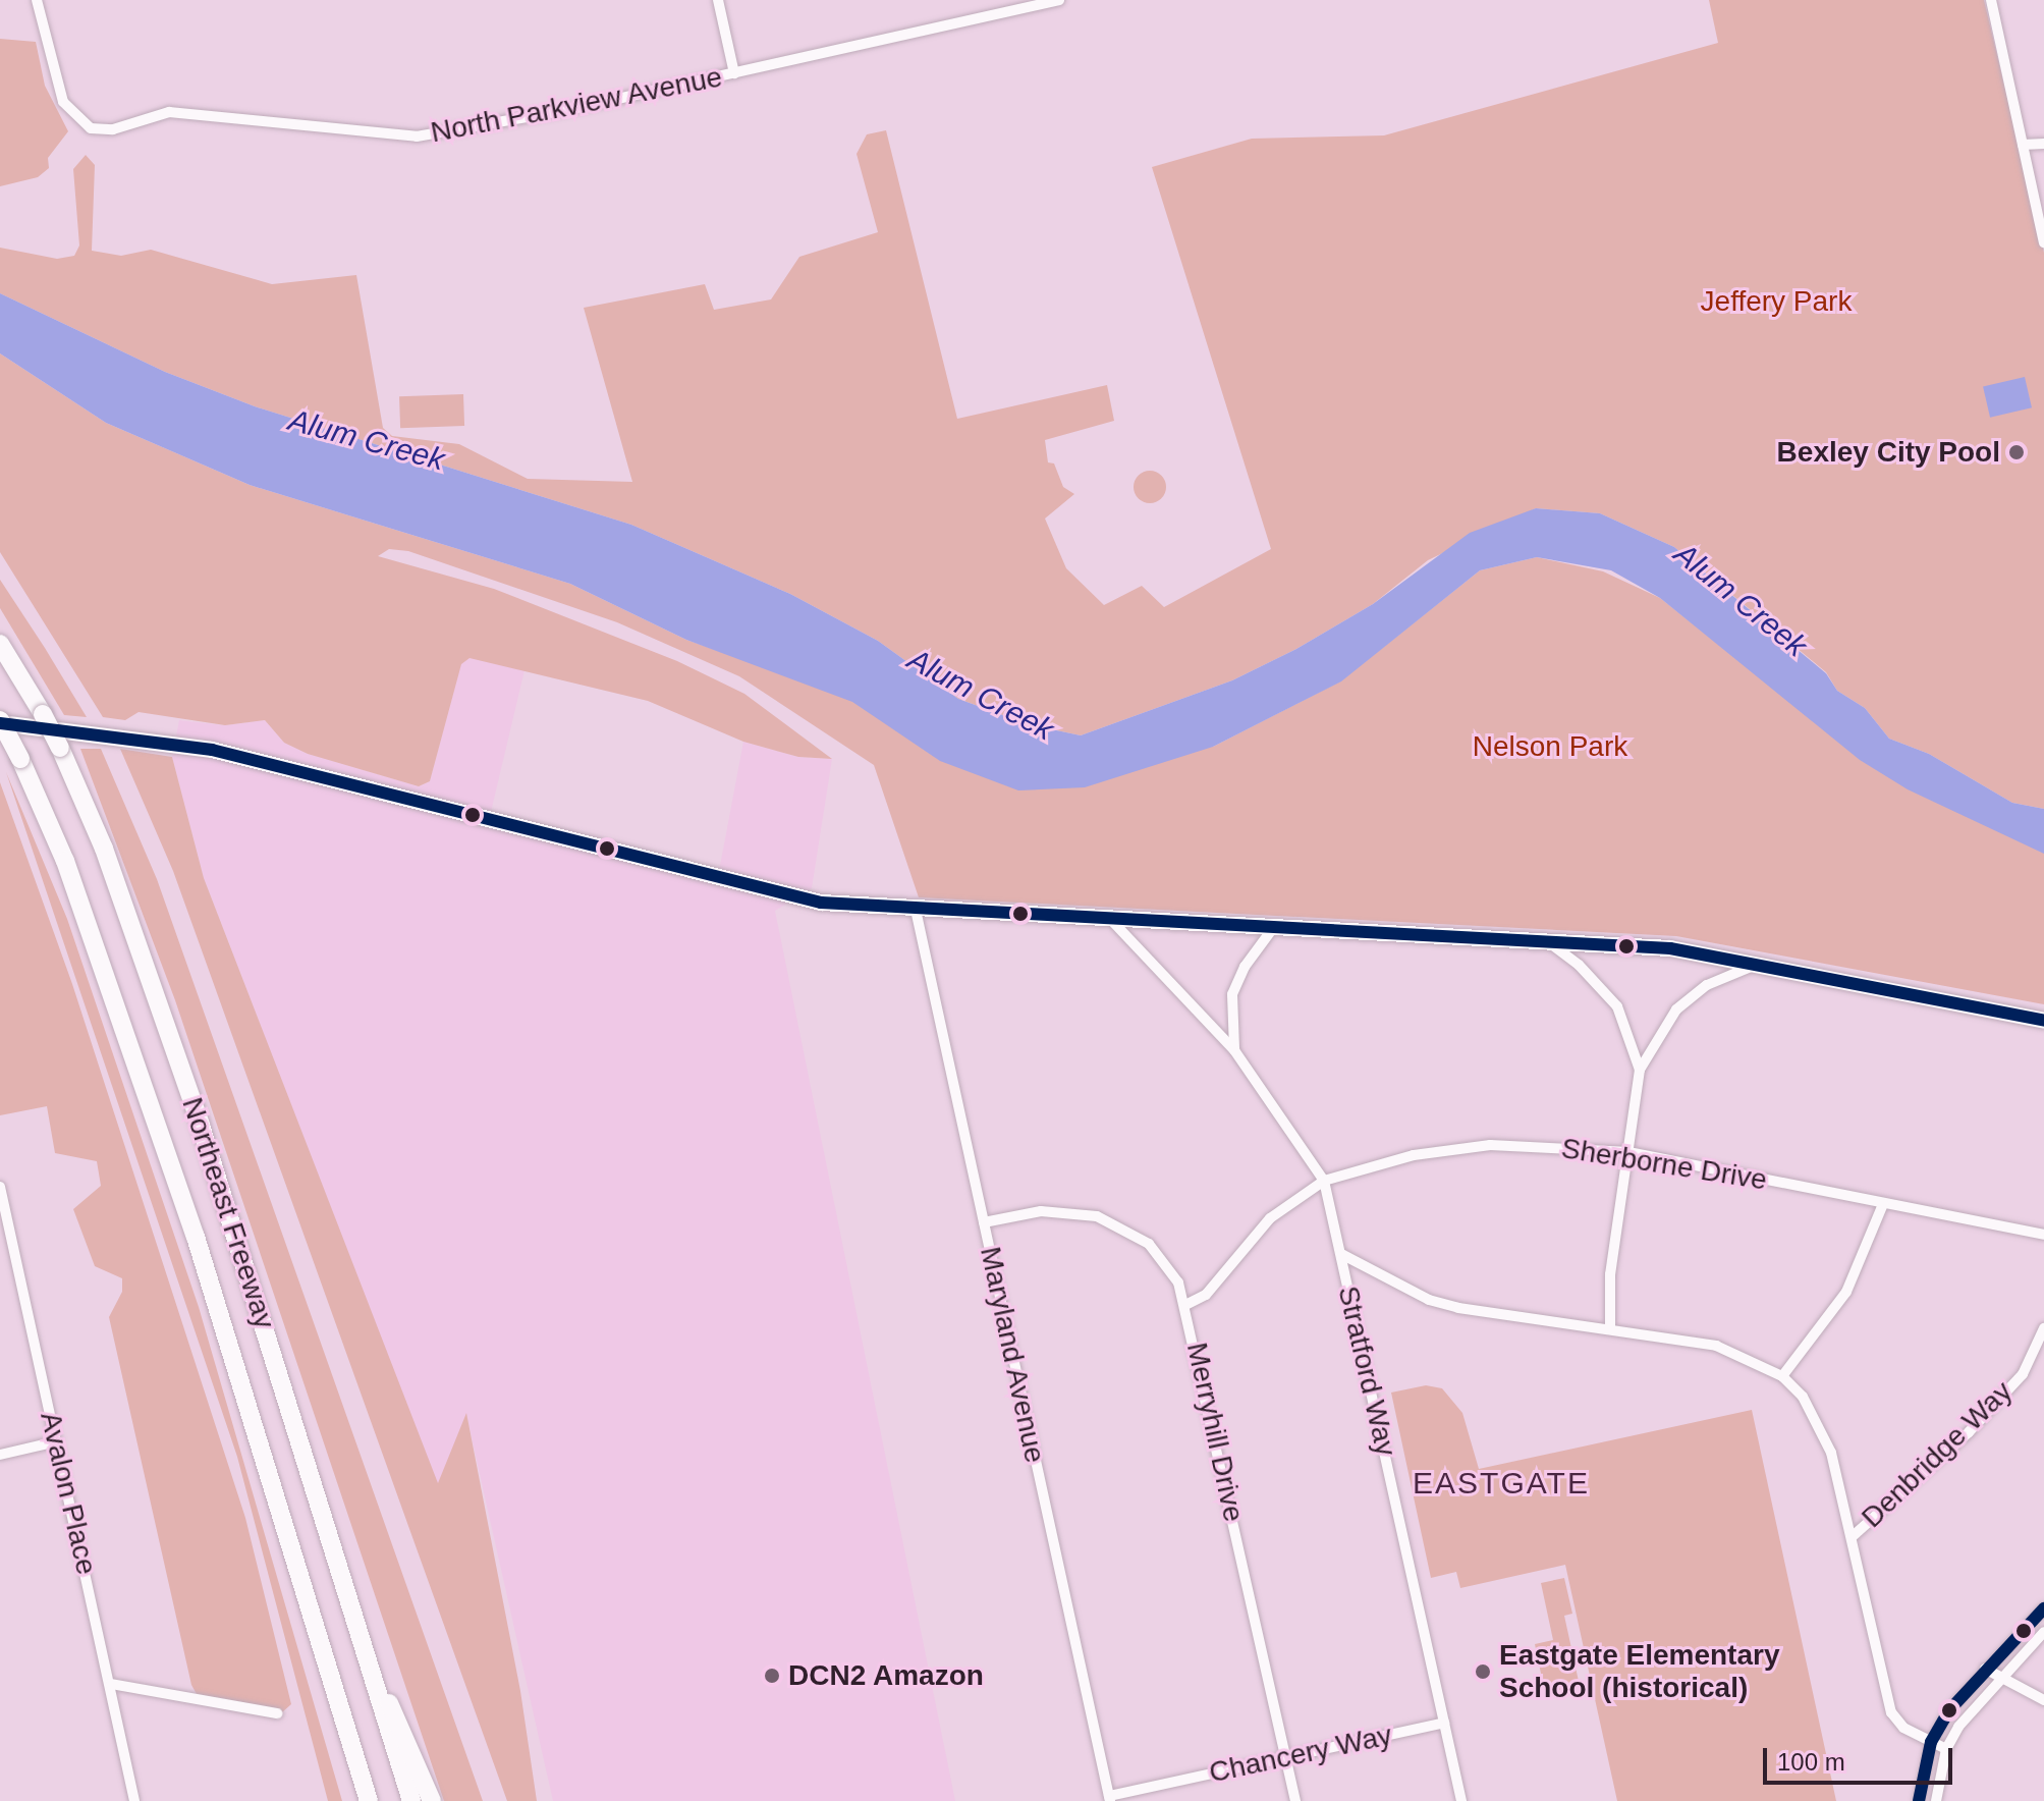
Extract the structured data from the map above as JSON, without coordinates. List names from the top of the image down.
{
  "streets": {
    "highway": ["Northeast Freeway"],
    "street": [
      "North Parkview Avenue",
      "Sherborne Drive",
      "Maryland Avenue",
      "Stratford Way",
      "Merryhill Drive",
      "Denbridge Way",
      "Avalon Place",
      "Chancery Way"
    ]
  },
  "crossings": [
    ["Sherborne Drive", "Stratford Way"],
    ["Sherborne Drive", "Merryhill Drive"],
    ["Maryland Avenue", "Merryhill Drive"],
    ["Maryland Avenue", "Chancery Way"],
    ["Stratford Way", "Chancery Way"],
    ["Merryhill Drive", "Chancery Way"]
  ],
  "districts": ["EASTGATE"],
  "water": ["Alum Creek"],
  "parks": ["Jeffery Park", "Nelson Park"],
  "places": ["Bexley City Pool", "Eastgate Elementary School (historical)", "DCN2 Amazon"],
  "scale_bar": "100 m"
}
